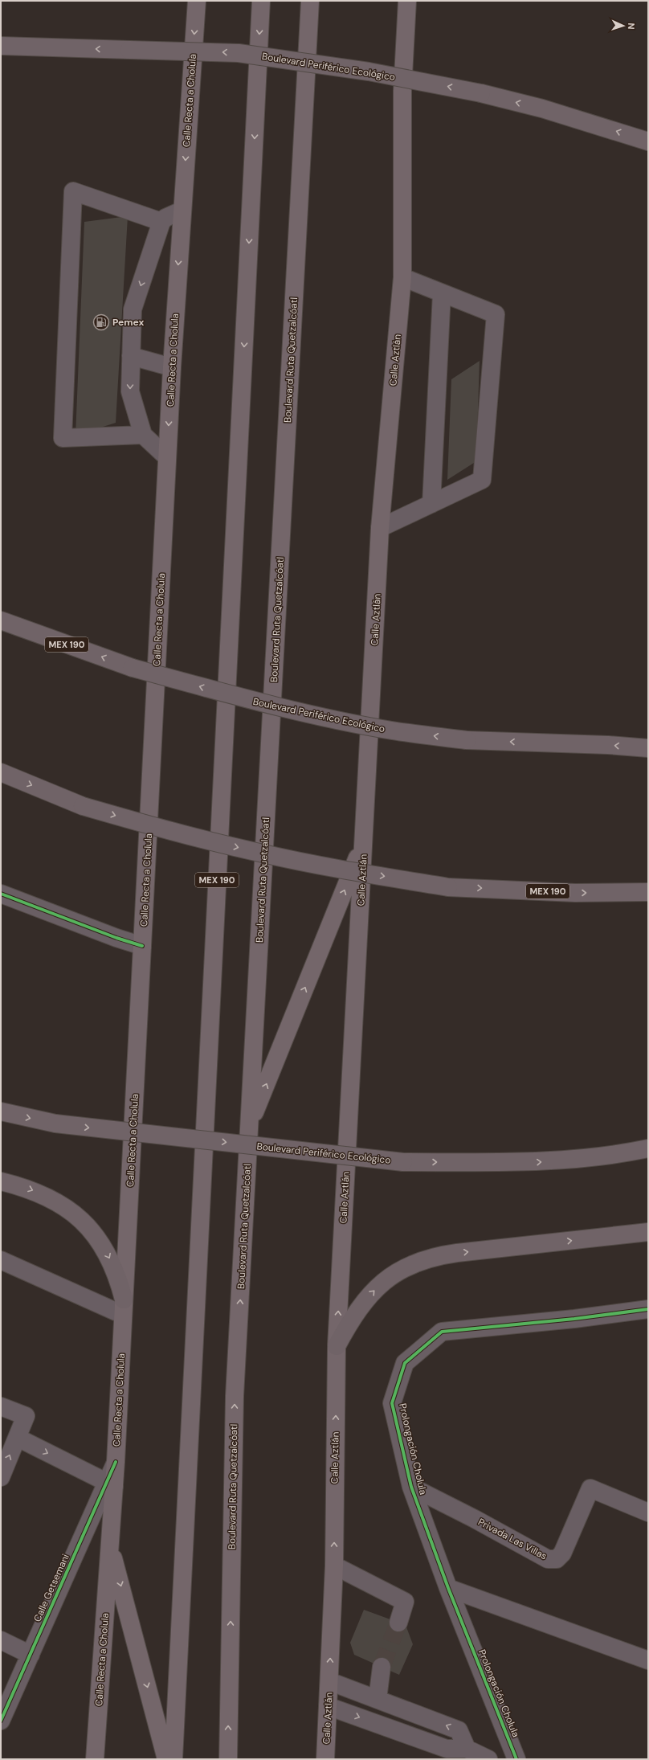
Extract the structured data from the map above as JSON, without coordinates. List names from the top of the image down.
{
  "streets": {
    "highway": ["Boulevard Periférico Ecológico", "MEX 190"],
    "main road": ["Calle Recta a Cholula", "Boulevard Ruta Quetzalcóatl", "Calle Aztlán"],
    "street": ["Prolongación Cholula", "Privada Las Villas", "Calle Getsemani"]
  },
  "crossings": [
    ["Calle Recta a Cholula", "Calle Getsemani"],
    ["Prolongación Cholula", "Privada Las Villas"]
  ],
  "places": {
    "fuel station": ["Pemex"]
  },
  "north": "right"
}
